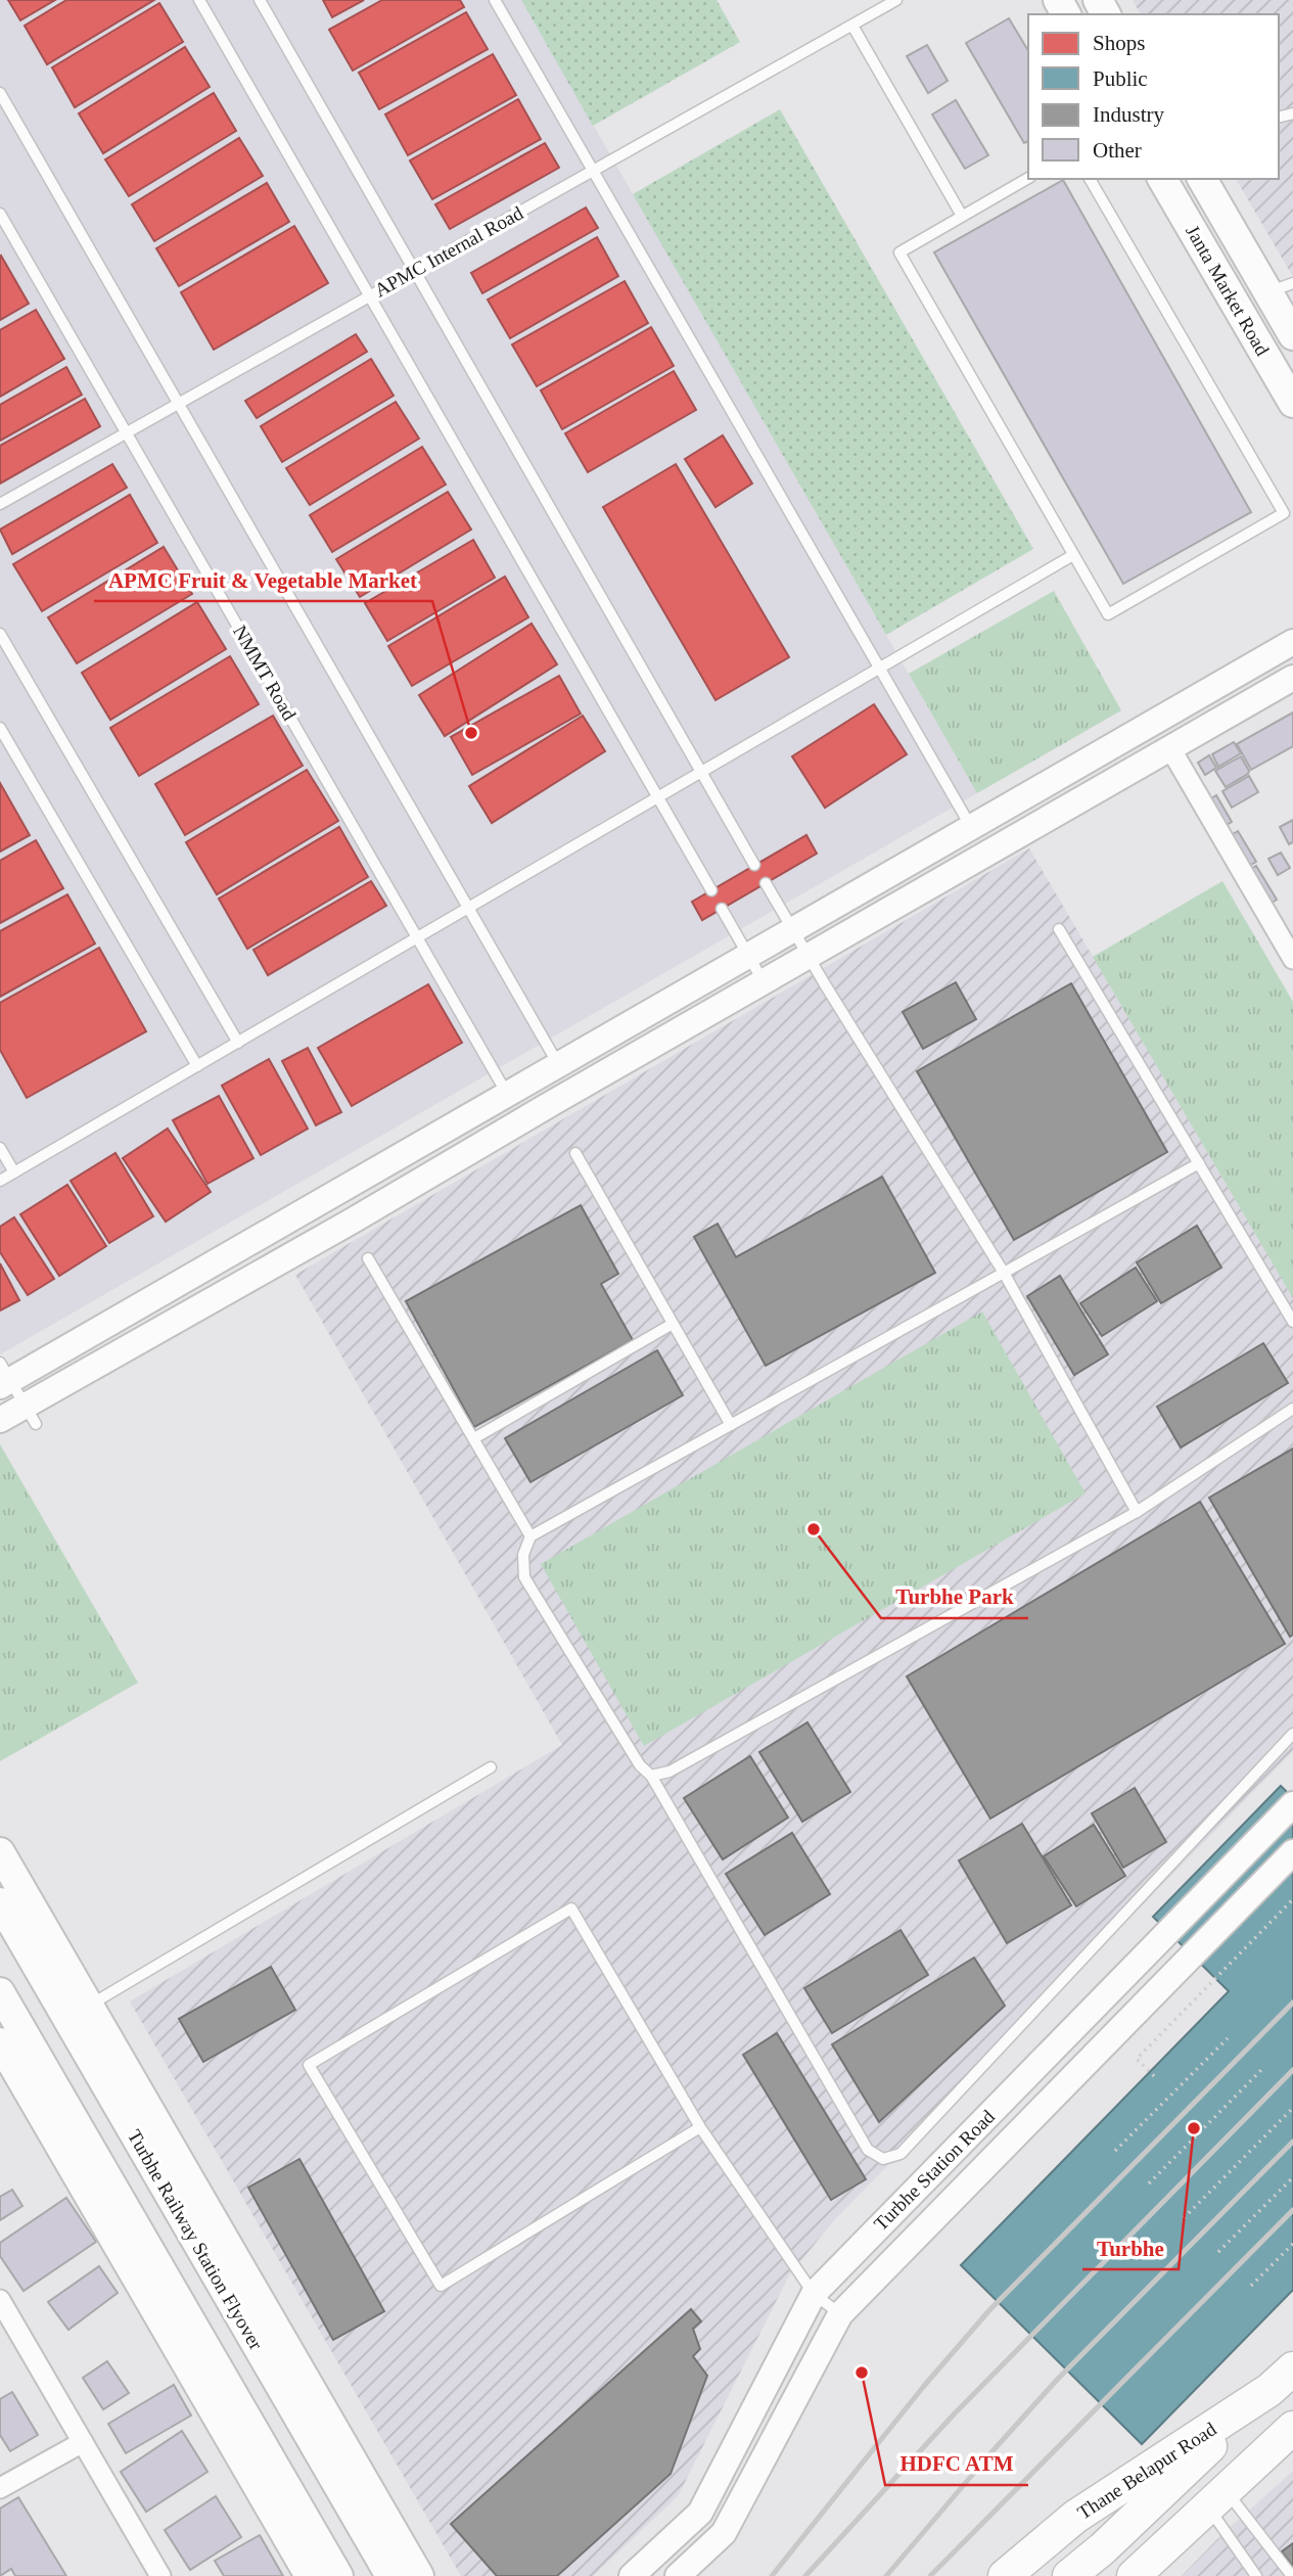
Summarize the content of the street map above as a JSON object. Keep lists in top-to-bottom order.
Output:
{
  "streets": {
    "main road": ["Janta Market Road", "Turbhe Railway Station Flyover", "Thane Belapur Road"],
    "street": ["Turbhe Station Road"],
    "lane": ["APMC Internal Road", "NMMT Road"]
  },
  "crossings": [
    ["APMC Internal Road", "NMMT Road"]
  ],
  "places": [
    "APMC Fruit & Vegetable Market",
    "Turbhe Park",
    "Turbhe",
    "HDFC ATM"
  ],
  "legend": [
    "Shops",
    "Public",
    "Industry",
    "Other"
  ]
}
